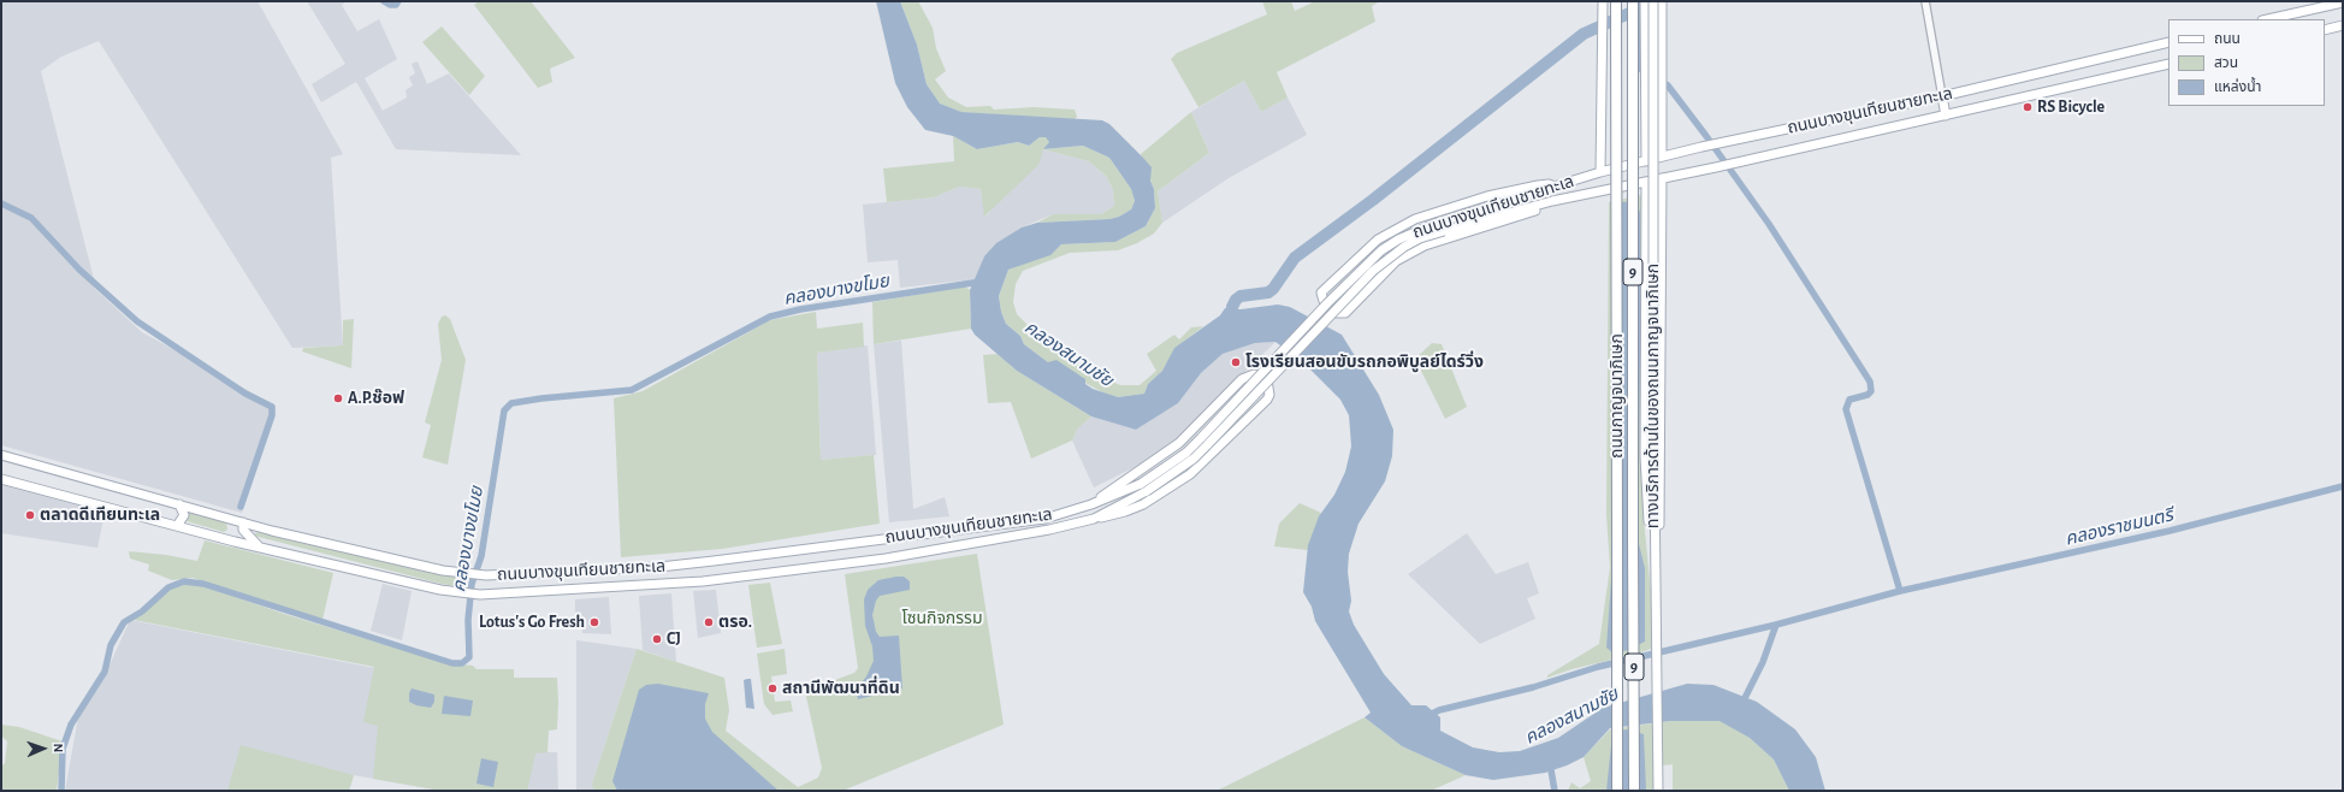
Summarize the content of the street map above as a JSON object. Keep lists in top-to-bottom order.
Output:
{
  "streets": {
    "highway": ["9", "ถนนกาญจนาภิเษก"],
    "main road": ["ถนนบางขุนเทียนชายทะเล", "ทางบริการด้านในของถนนกาญจนาภิเษก"]
  },
  "water": ["คลองบางขโมย", "คลองสนามชัย", "คลองราชมนตรี"],
  "parks": ["โซนกิจกรรม"],
  "places": [
    "RS Bicycle",
    "โรงเรียนสอนขับรถกอพิบูลย์ไดร์วิ่ง",
    "A.P.ช๊อฟ",
    "ตลาดดีเทียนทะเล",
    "Lotus's Go Fresh",
    "ตรอ.",
    "CJ",
    "สถานีพัฒนาที่ดิน"
  ],
  "legend": ["ถนน", "สวน", "แหล่งน้ำ"],
  "north": "right"
}
